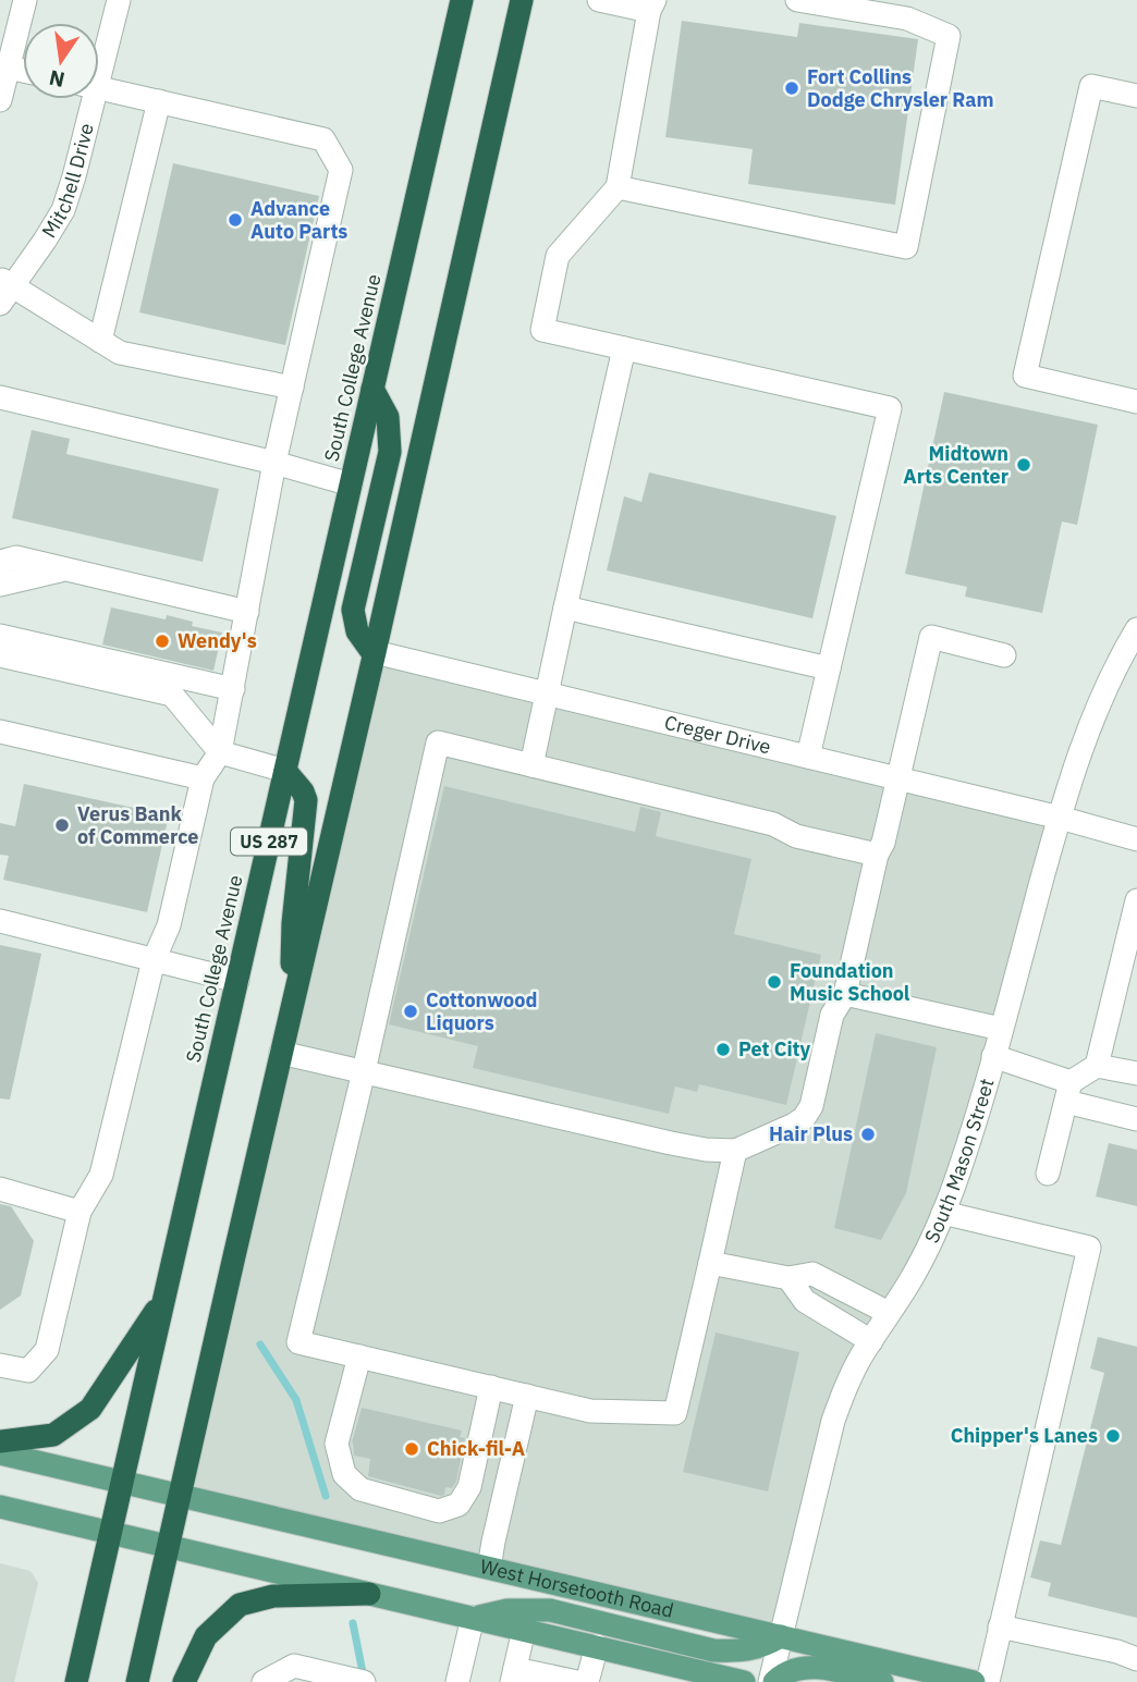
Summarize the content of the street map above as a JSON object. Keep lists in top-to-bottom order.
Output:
{
  "streets": {
    "highway": ["South College Avenue", "US 287"],
    "main road": ["West Horsetooth Road"],
    "street": ["Mitchell Drive", "Creger Drive", "South Mason Street"]
  },
  "crossings": [
    ["South College Avenue", "West Horsetooth Road"],
    ["Creger Drive", "US 287"],
    ["Creger Drive", "South Mason Street"],
    ["US 287", "West Horsetooth Road"],
    ["South Mason Street", "West Horsetooth Road"]
  ],
  "places": [
    "Fort Collins Dodge Chrysler Ram",
    "Advance Auto Parts",
    "Midtown Arts Center",
    "Wendy's",
    "Verus Bank of Commerce",
    "Foundation Music School",
    "Cottonwood Liquors",
    "Pet City",
    "Hair Plus",
    "Chipper's Lanes",
    "Chick-fil-A"
  ],
  "north": "bottom"
}
